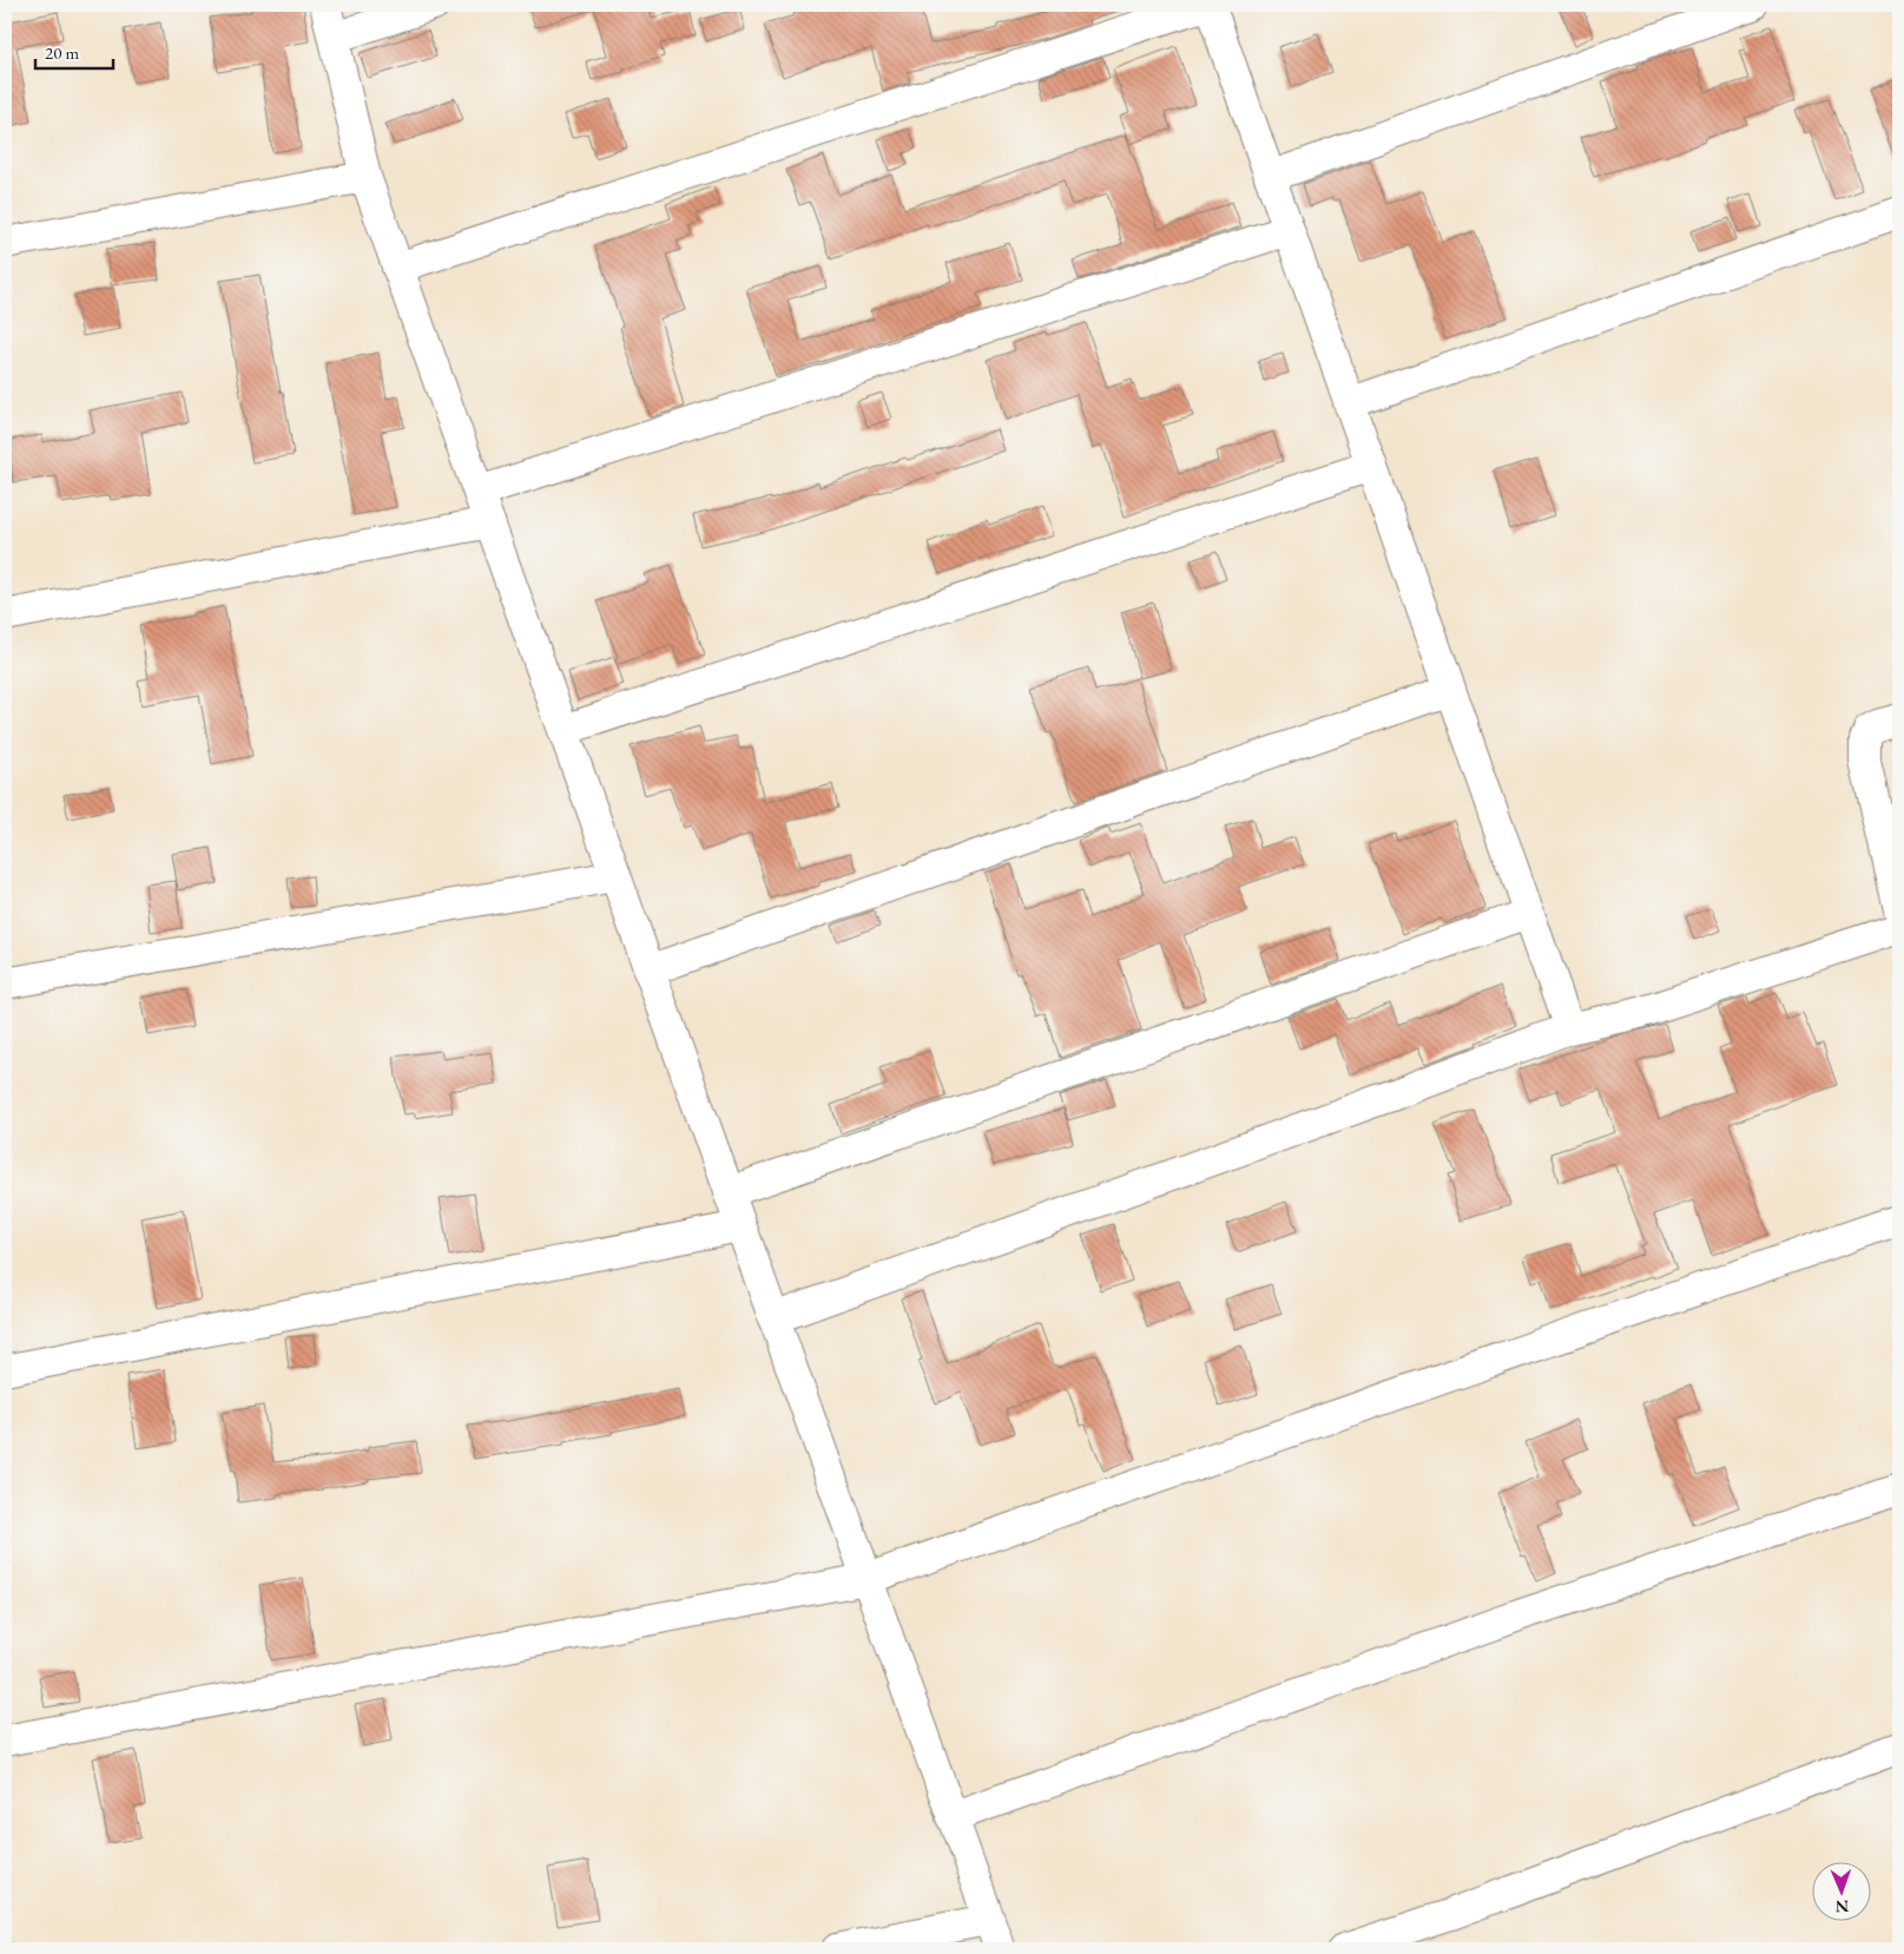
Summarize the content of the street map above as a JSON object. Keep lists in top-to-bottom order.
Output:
{
  "scale_bar": "20 m",
  "north": "bottom"
}
